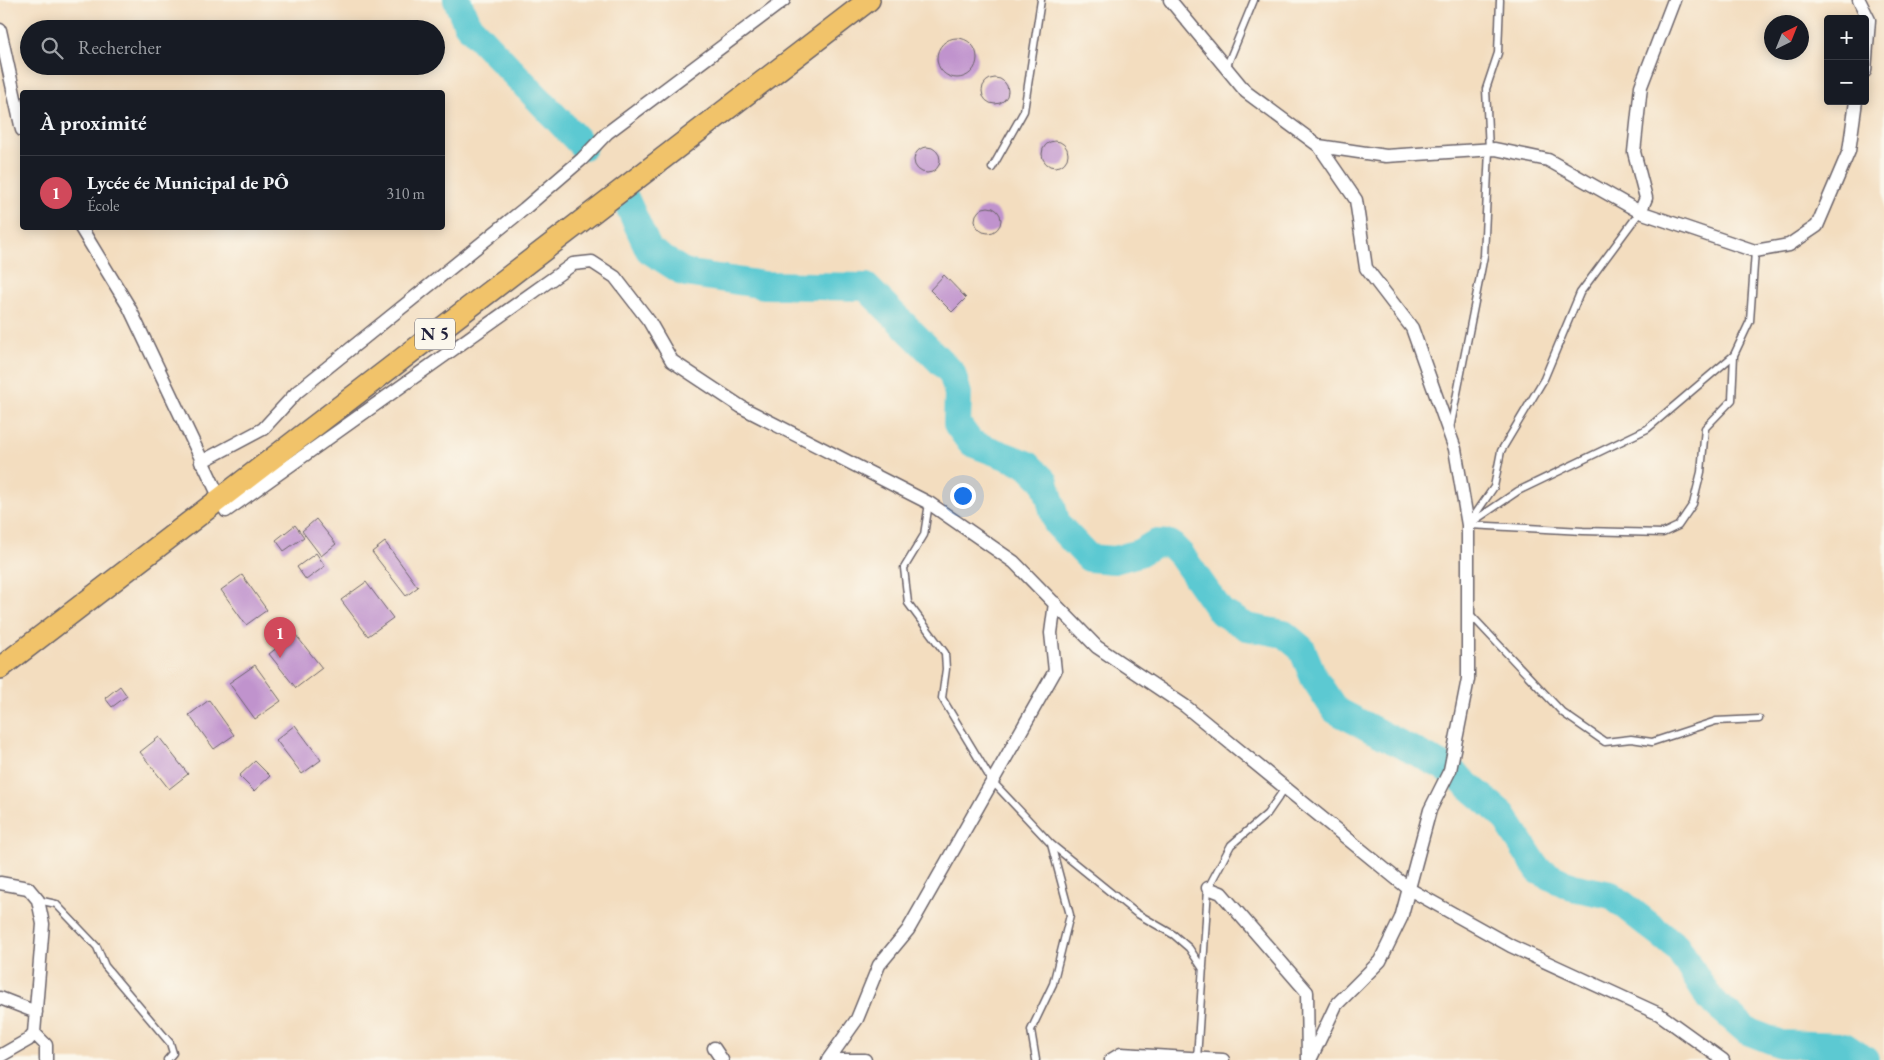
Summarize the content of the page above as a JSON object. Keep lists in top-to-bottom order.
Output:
{
  "streets": {
    "highway": ["N 5"]
  },
  "north": "top right",
  "page": {
    "map_buttons": ["+", "−"],
    "search": "Rechercher",
    "heading": "À proximité",
    "list": [
      {
        "mark": "1",
        "name": "Lycée ée Municipal de PÔ",
        "note": "École",
        "value": "310 m"
      }
    ],
    "pins": "1"
  }
}
